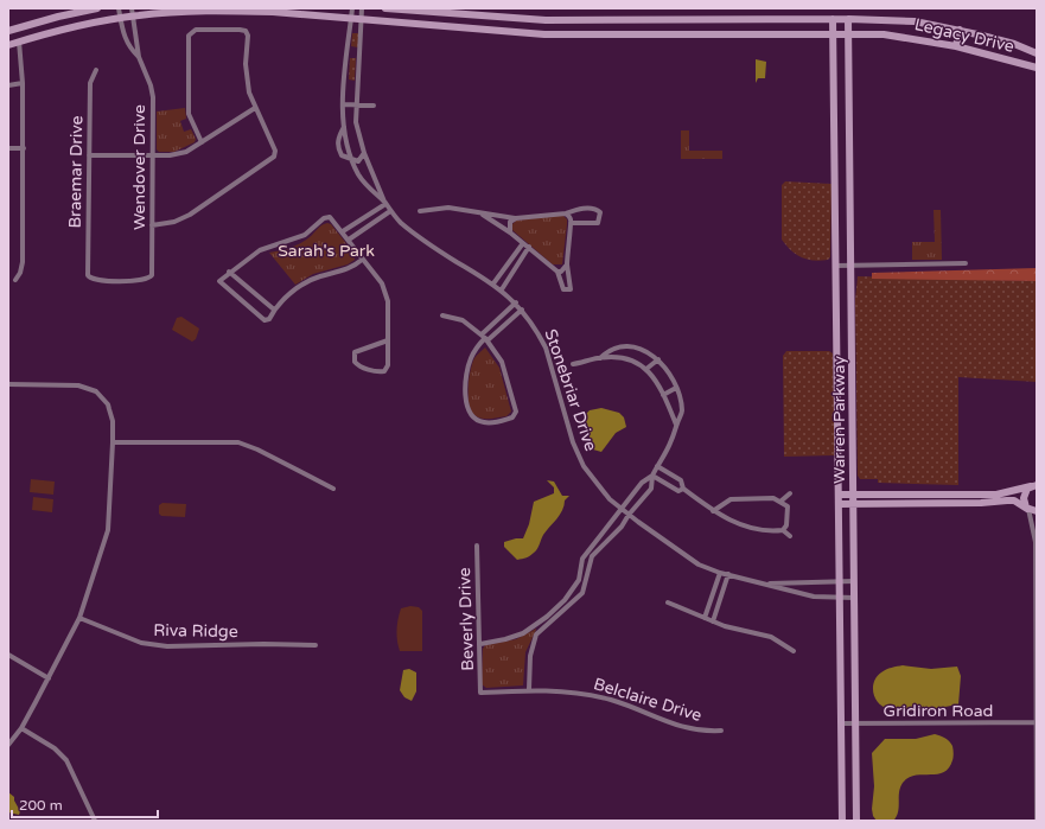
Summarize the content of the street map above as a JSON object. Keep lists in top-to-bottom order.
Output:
{
  "streets": {
    "main road": ["Legacy Drive", "Warren Parkway"],
    "street": [
      "Wendover Drive",
      "Braemar Drive",
      "Stonebriar Drive",
      "Beverly Drive",
      "Riva Ridge",
      "Belclaire Drive",
      "Gridiron Road"
    ]
  },
  "crossings": [
    ["Legacy Drive", "Wendover Drive"],
    ["Legacy Drive", "Stonebriar Drive"],
    ["Legacy Drive", "Warren Parkway"],
    ["Wendover Drive", "Braemar Drive"],
    ["Stonebriar Drive", "Warren Parkway"],
    ["Warren Parkway", "Gridiron Road"],
    ["Beverly Drive", "Belclaire Drive"]
  ],
  "parks": ["Sarah's Park"],
  "scale_bar": "200 m"
}
